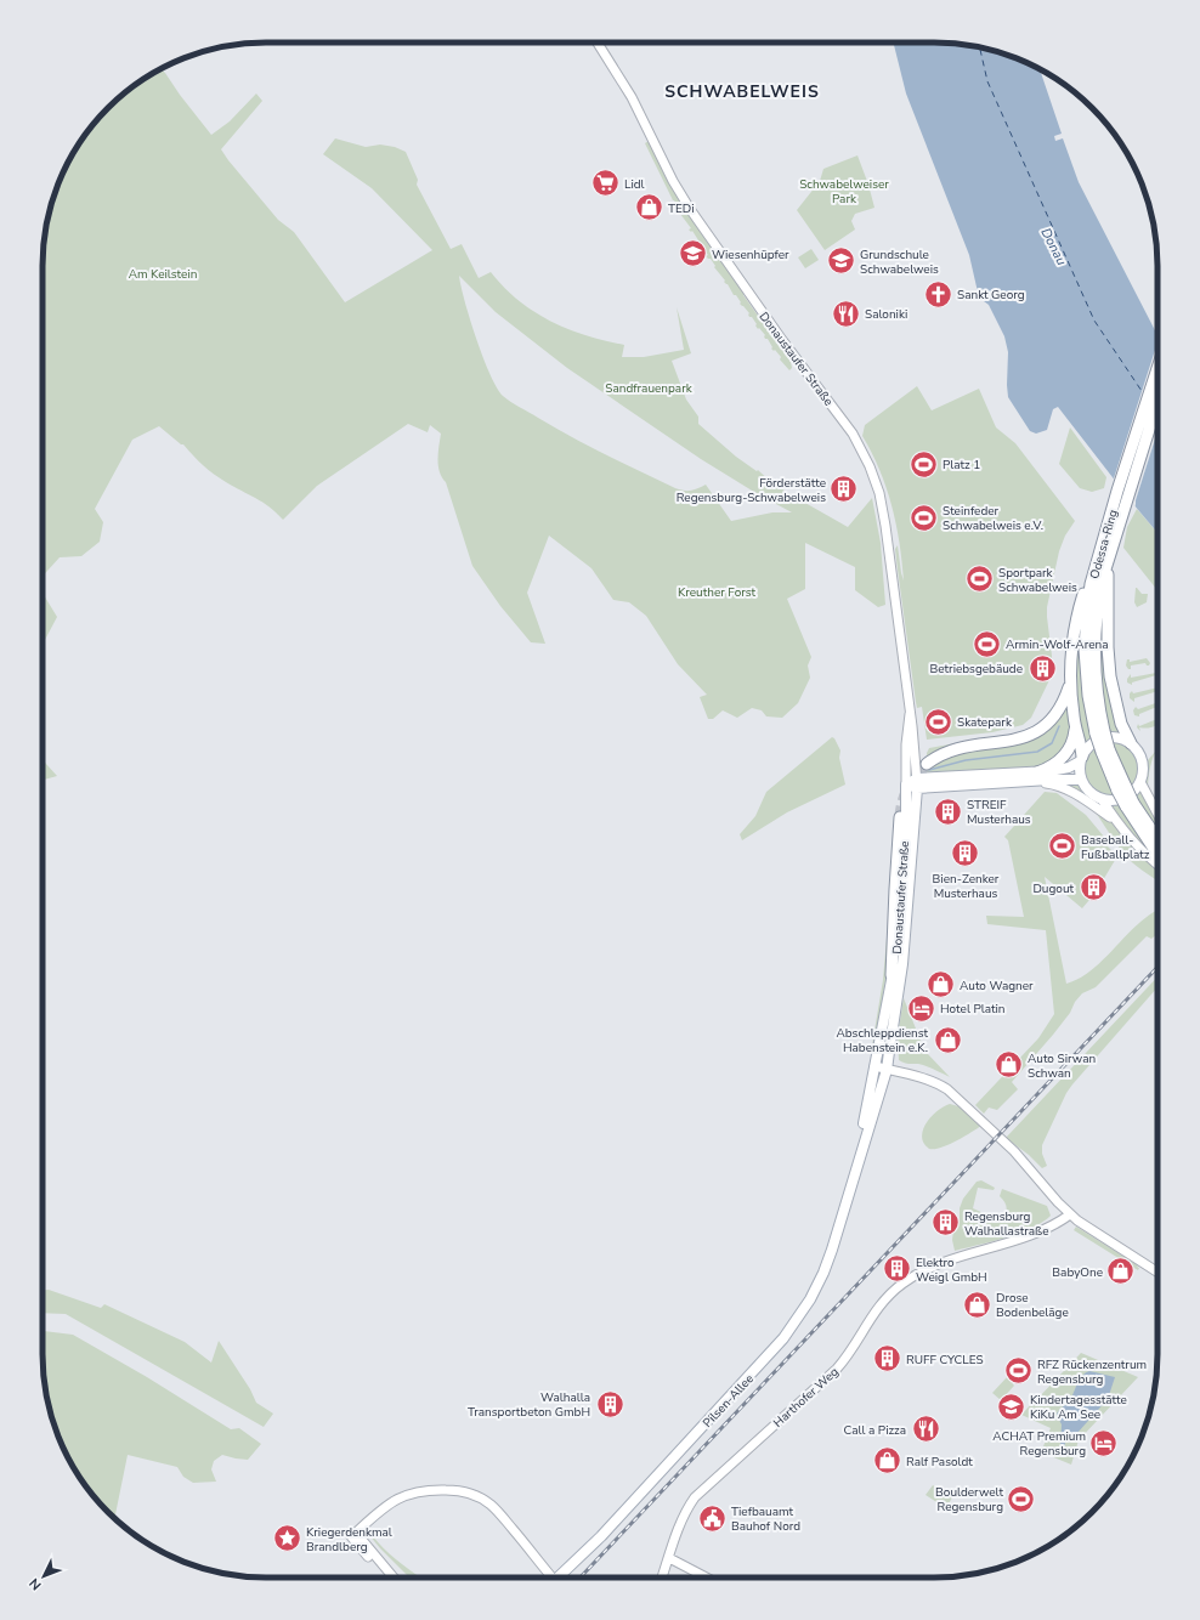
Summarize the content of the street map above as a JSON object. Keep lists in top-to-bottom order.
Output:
{
  "streets": {
    "highway": ["Odessa-Ring"],
    "main road": ["Donaustaufer Straße", "Pilsen-Allee"],
    "street": ["Harthofer Weg"]
  },
  "crossings": [
    ["Donaustaufer Straße", "Pilsen-Allee"]
  ],
  "districts": ["SCHWABELWEIS"],
  "water": ["Donau"],
  "parks": [
    "Schwabelweiser Park",
    "Am Keilstein",
    "Sandfrauenpark",
    "Kreuther Forst"
  ],
  "places": {
    "supermarket": ["Lidl"],
    "shop": [
      "TEDi",
      "Auto Wagner",
      "Abschleppdienst Habenstein e.K.",
      "Auto Sirwan Schwan",
      "BabyOne",
      "Drose Bodenbeläge",
      "Ralf Pasoldt"
    ],
    "school or university": ["Wiesenhüpfer", "Grundschule Schwabelweis", "Kindertagesstätte KiKu Am See"],
    "church": ["Sankt Georg"],
    "restaurant": ["Saloniki", "Call a Pizza"],
    "sports": [
      "Platz 1",
      "Steinfeder Schwabelweis e.V.",
      "Sportpark Schwabelweis",
      "Armin-Wolf-Arena",
      "Skatepark",
      "Baseball- Fußballplatz",
      "RFZ Rückenzentrum Regensburg",
      "Boulderwelt Regensburg"
    ],
    "building": [
      "Förderstätte Regensburg-Schwabelweis",
      "Betriebsgebäude",
      "STREIF Musterhaus",
      "Bien-Zenker Musterhaus",
      "Dugout",
      "Regensburg Walhallastraße",
      "Elektro Weigl GmbH",
      "RUFF CYCLES",
      "Walhalla Transportbeton GmbH"
    ],
    "hotel": ["Hotel Platin", "ACHAT Premium Regensburg"],
    "public building": ["Tiefbauamt Bauhof Nord"],
    "place": ["Kriegerdenkmal Brandlberg"]
  },
  "north": "bottom left"
}
